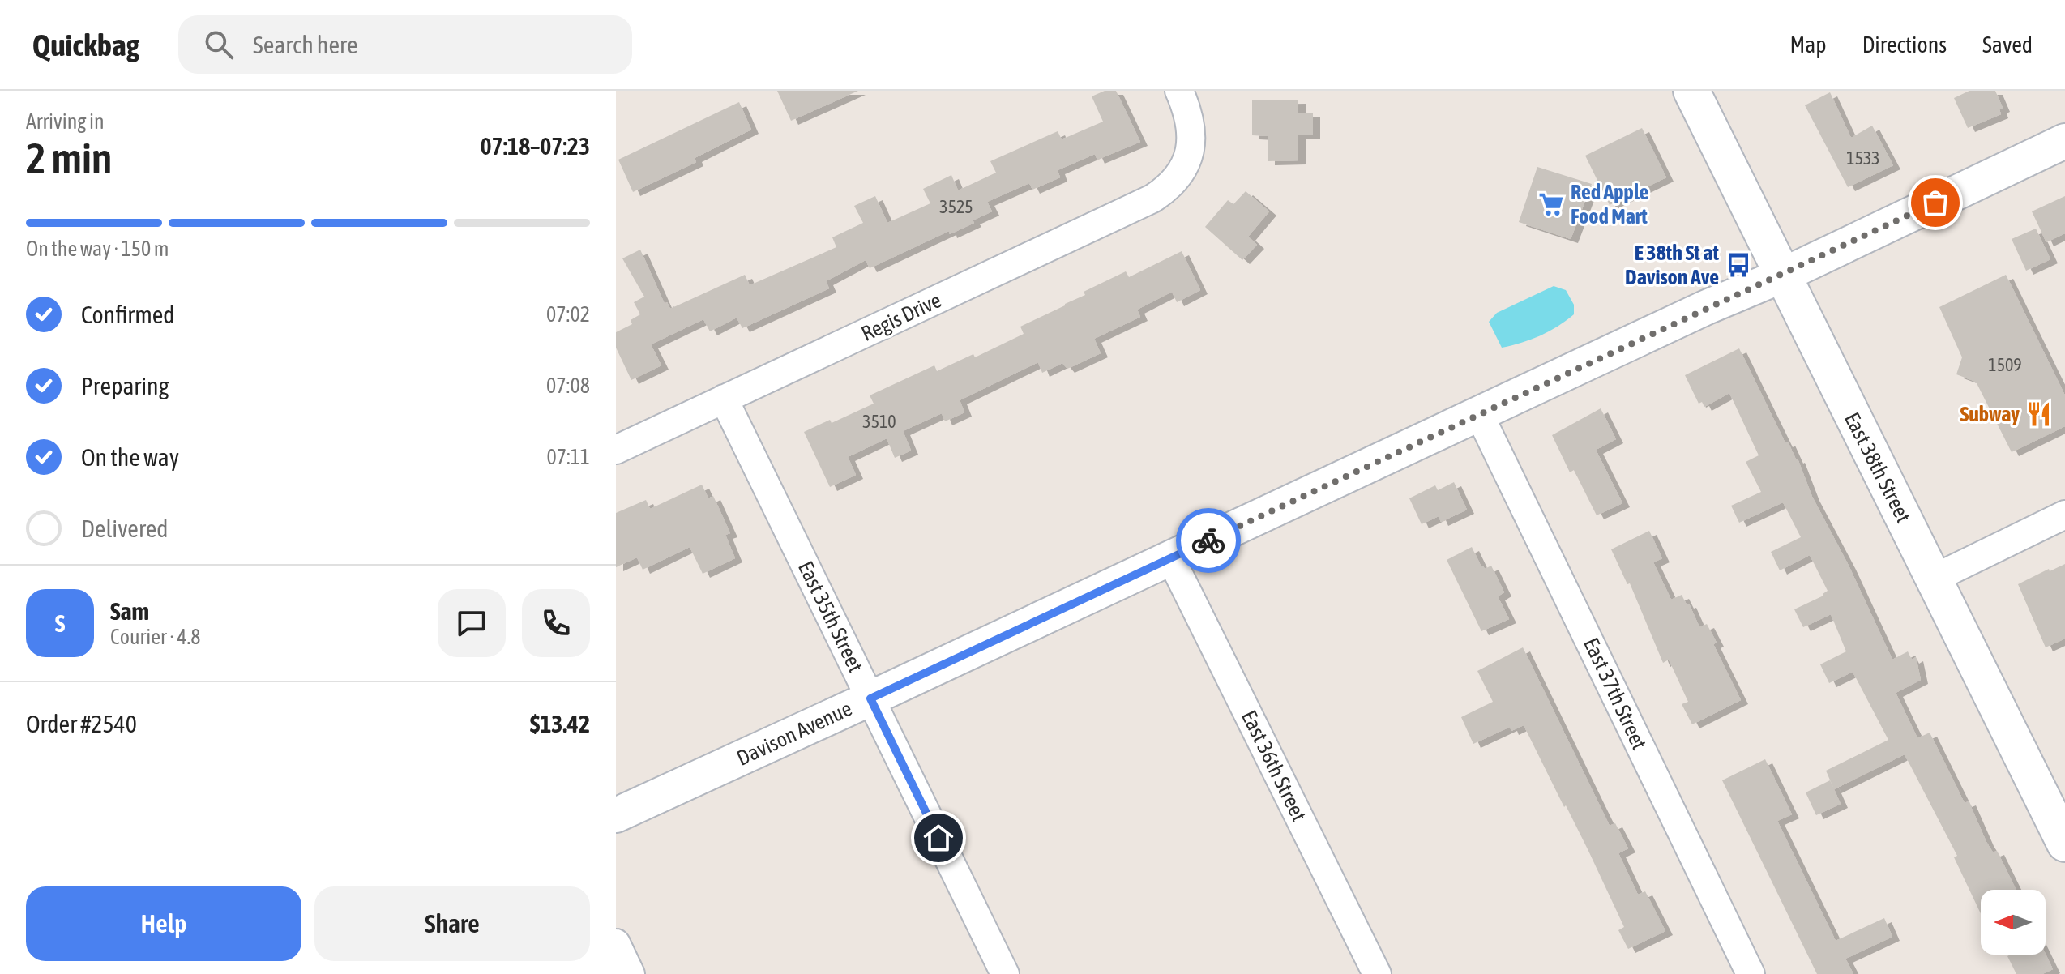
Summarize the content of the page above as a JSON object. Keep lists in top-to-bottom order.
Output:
{
  "streets": {
    "main road": ["East 38th Street"],
    "street": [
      "Regis Drive",
      "East 35th Street",
      "East 37th Street",
      "Davison Avenue",
      "East 36th Street"
    ]
  },
  "crossings": [
    ["Regis Drive", "East 35th Street"],
    ["East 38th Street", "Davison Avenue"],
    ["East 35th Street", "Davison Avenue"],
    ["East 37th Street", "Davison Avenue"],
    ["Davison Avenue", "East 36th Street"]
  ],
  "places": {
    "supermarket": ["Red Apple Food Mart"],
    "bus stop": ["E 38th St at Davison Ave"],
    "restaurant": ["Subway"]
  },
  "house_numbers": [
    "1533",
    "3525",
    "1509",
    "3510"
  ],
  "north": "left",
  "page": {
    "header": "Quickbag",
    "search": "Search here",
    "nav": ["Map", "Directions", "Saved"],
    "heading": ["2 min", "Arriving in", "07:18–07:23"],
    "panel": [
      "Sam",
      "Courier · 4.8",
      "Order #2540",
      "$13.42"
    ],
    "bar": "On the way · 150 m",
    "list": [
      ["Confirmed", "07:02"],
      ["Preparing", "07:08"],
      ["On the way", "07:11"],
      "Delivered"
    ],
    "round": "S",
    "buttons": ["Help", "Share"]
  }
}
